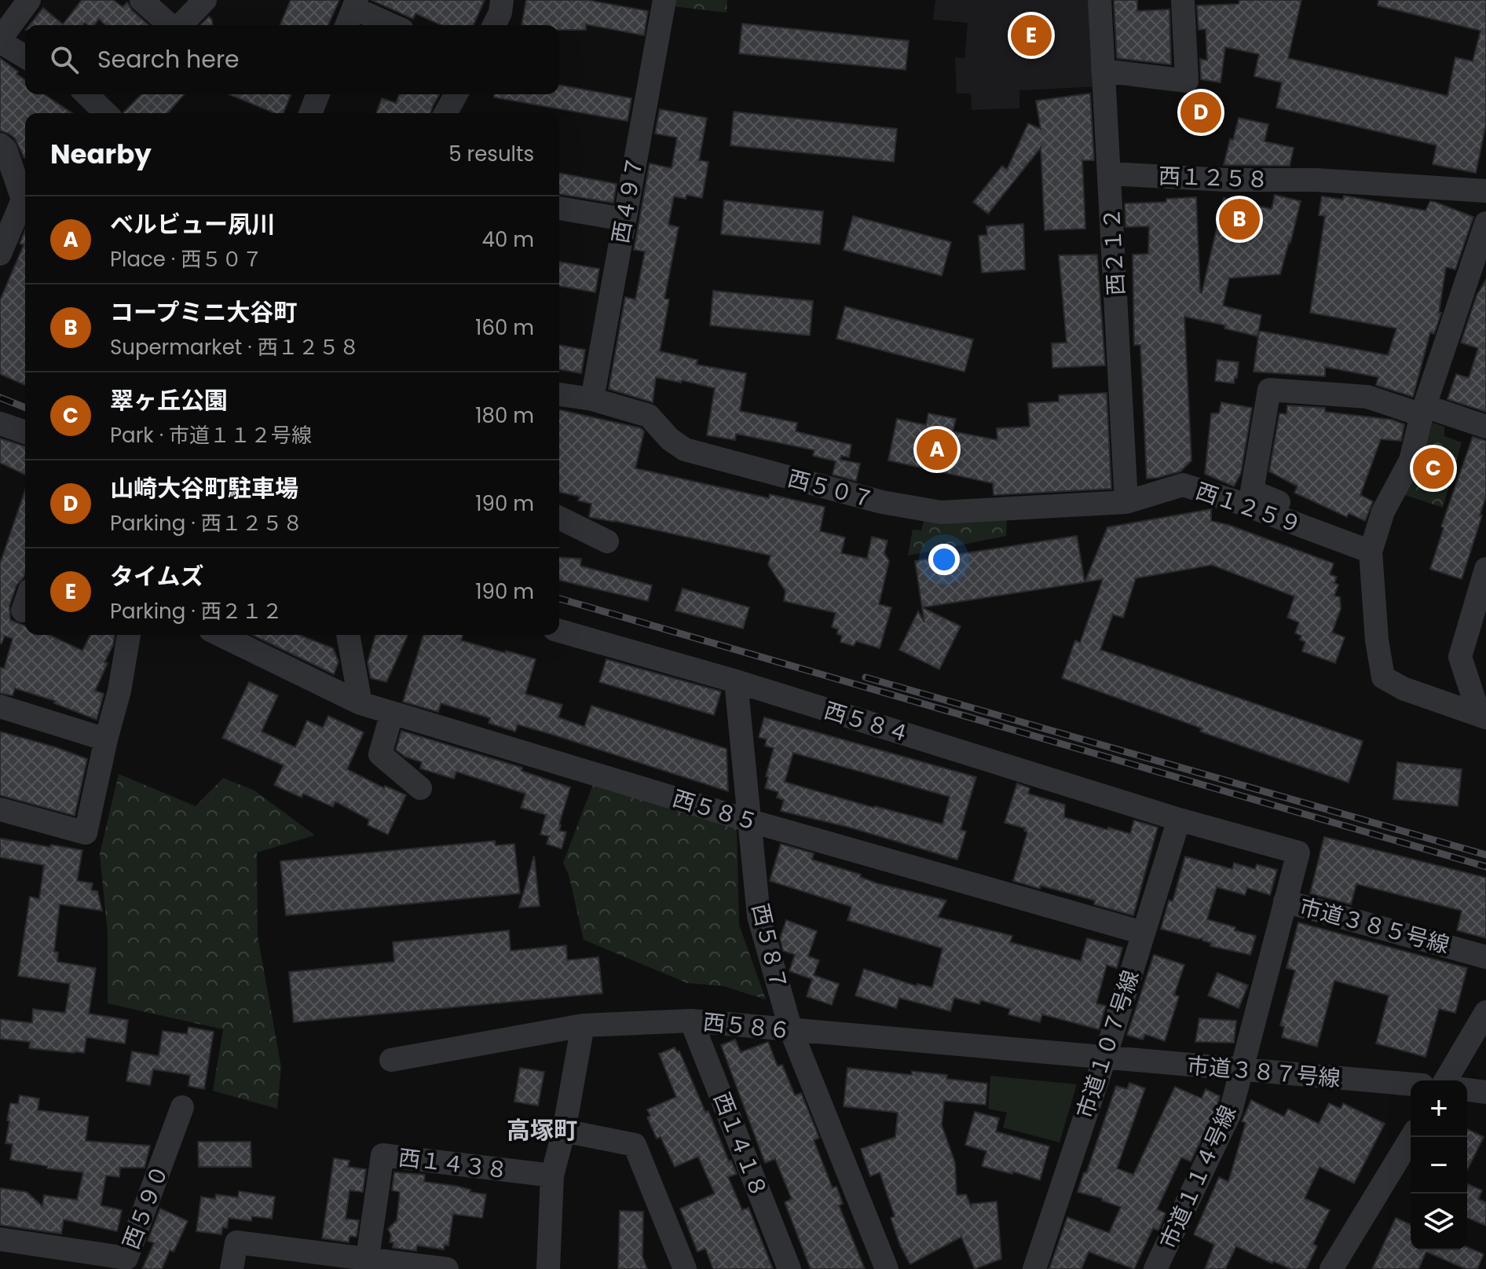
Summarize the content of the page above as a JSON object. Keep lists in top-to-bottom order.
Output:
{
  "streets": {
    "street": [
      "西１２５８",
      "西４９７",
      "西２１２",
      "西５０７",
      "西１２５９",
      "西５８４",
      "西５８５",
      "市道３８５号線",
      "西５８７",
      "西５８６",
      "市道１０７号線",
      "市道３８７号線",
      "西１４１８",
      "西１４３８",
      "市道１１４号線",
      "西５９０"
    ]
  },
  "crossings": [
    ["西１２５８", "西２１２"],
    ["西４９７", "西５０７"],
    ["西２１２", "西５０７"],
    ["西２１２", "西１２５９"],
    ["西５０７", "西１２５９"],
    ["西５８４", "市道３８５号線"],
    ["西５８４", "西５８７"],
    ["西５８４", "市道１０７号線"],
    ["西５８５", "西５８７"],
    ["西５８５", "市道１０７号線"],
    ["市道３８５号線", "市道１０７号線"],
    ["市道３８５号線", "市道１１４号線"],
    ["西５８７", "西５８６"],
    ["西５８６", "市道１０７号線"],
    ["西５８６", "市道３８７号線"],
    ["西５８６", "西１４１８"],
    ["市道１０７号線", "市道３８７号線"],
    ["市道３８７号線", "市道１１４号線"]
  ],
  "districts": ["高塚町"],
  "page": {
    "pins": [
      "E",
      "D",
      "B",
      "A",
      "C"
    ],
    "search": "Search here",
    "heading": ["Nearby", "5 results"],
    "list": [
      {
        "mark": "A",
        "name": "ベルビュー夙川",
        "note": "Place · 西５０７",
        "value": "40 m"
      },
      {
        "mark": "B",
        "name": "コープミニ大谷町",
        "note": "Supermarket · 西１２５８",
        "value": "160 m"
      },
      {
        "mark": "C",
        "name": "翠ヶ丘公園",
        "note": "Park · 市道１１２号線",
        "value": "180 m"
      },
      {
        "mark": "D",
        "name": "山崎大谷町駐車場",
        "note": "Parking · 西１２５８",
        "value": "190 m"
      },
      {
        "mark": "E",
        "name": "タイムズ",
        "note": "Parking · 西２１２",
        "value": "190 m"
      }
    ],
    "map_buttons": ["+", "−"]
  }
}
